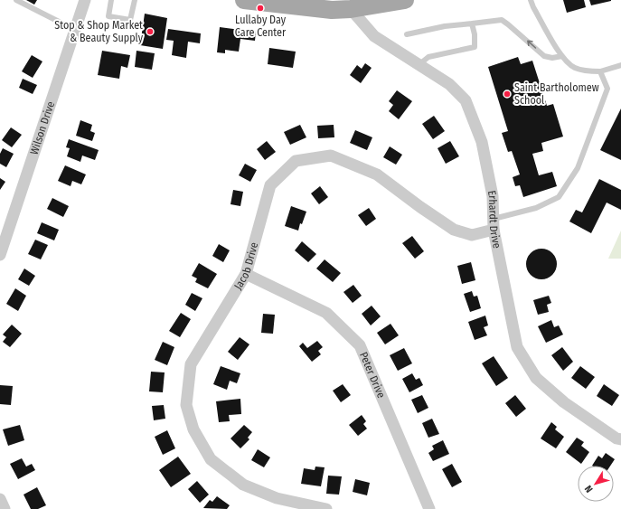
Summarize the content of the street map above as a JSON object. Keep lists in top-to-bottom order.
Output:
{
  "streets": {
    "street": [
      "Wilson Drive",
      "Erhardt Drive",
      "Jacob Drive",
      "Peter Drive"
    ]
  },
  "crossings": [
    ["Erhardt Drive", "Jacob Drive"],
    ["Jacob Drive", "Peter Drive"]
  ],
  "places": ["Lullaby Day Care Center", "Stop & Shop Market & Beauty Supply", "Saint Bartholomew School"],
  "north": "bottom left"
}
